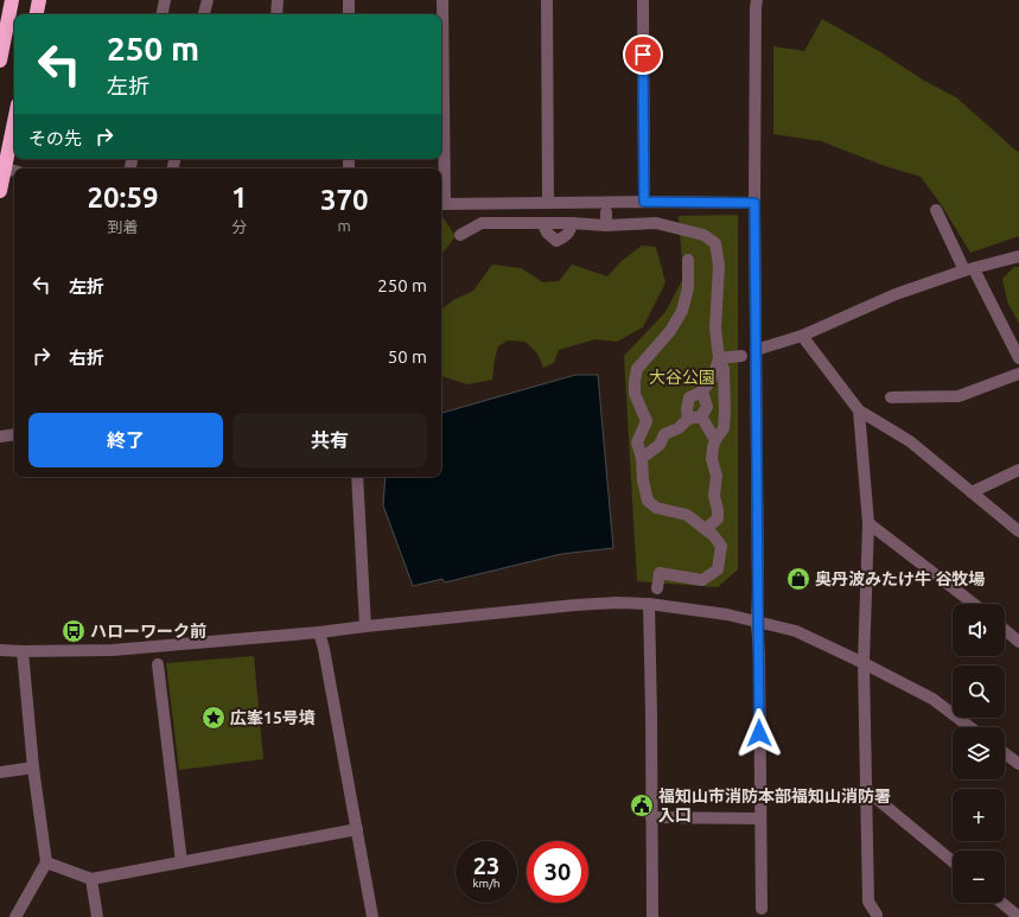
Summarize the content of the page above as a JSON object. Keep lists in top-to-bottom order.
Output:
{
  "parks": ["大谷公園"],
  "places": {
    "shop": ["奥丹波みたけ牛 谷牧場"],
    "bus stop": ["ハローワーク前"],
    "place": ["広峯15号墳"],
    "public building": ["福知山市消防本部福知山消防署 入口"]
  },
  "page": {
    "turn": ["250 m", "左折"],
    "then": "その先",
    "eta": [
      "20:59",
      "到着",
      "1",
      "分",
      "370",
      "m"
    ],
    "list": [
      {
        "name": "左折",
        "value": "250 m"
      },
      {
        "name": "右折",
        "value": "50 m"
      }
    ],
    "buttons": ["終了", "共有"],
    "map_buttons": ["+", "−"],
    "speed": "23 km/h",
    "limit": "30"
  }
}
